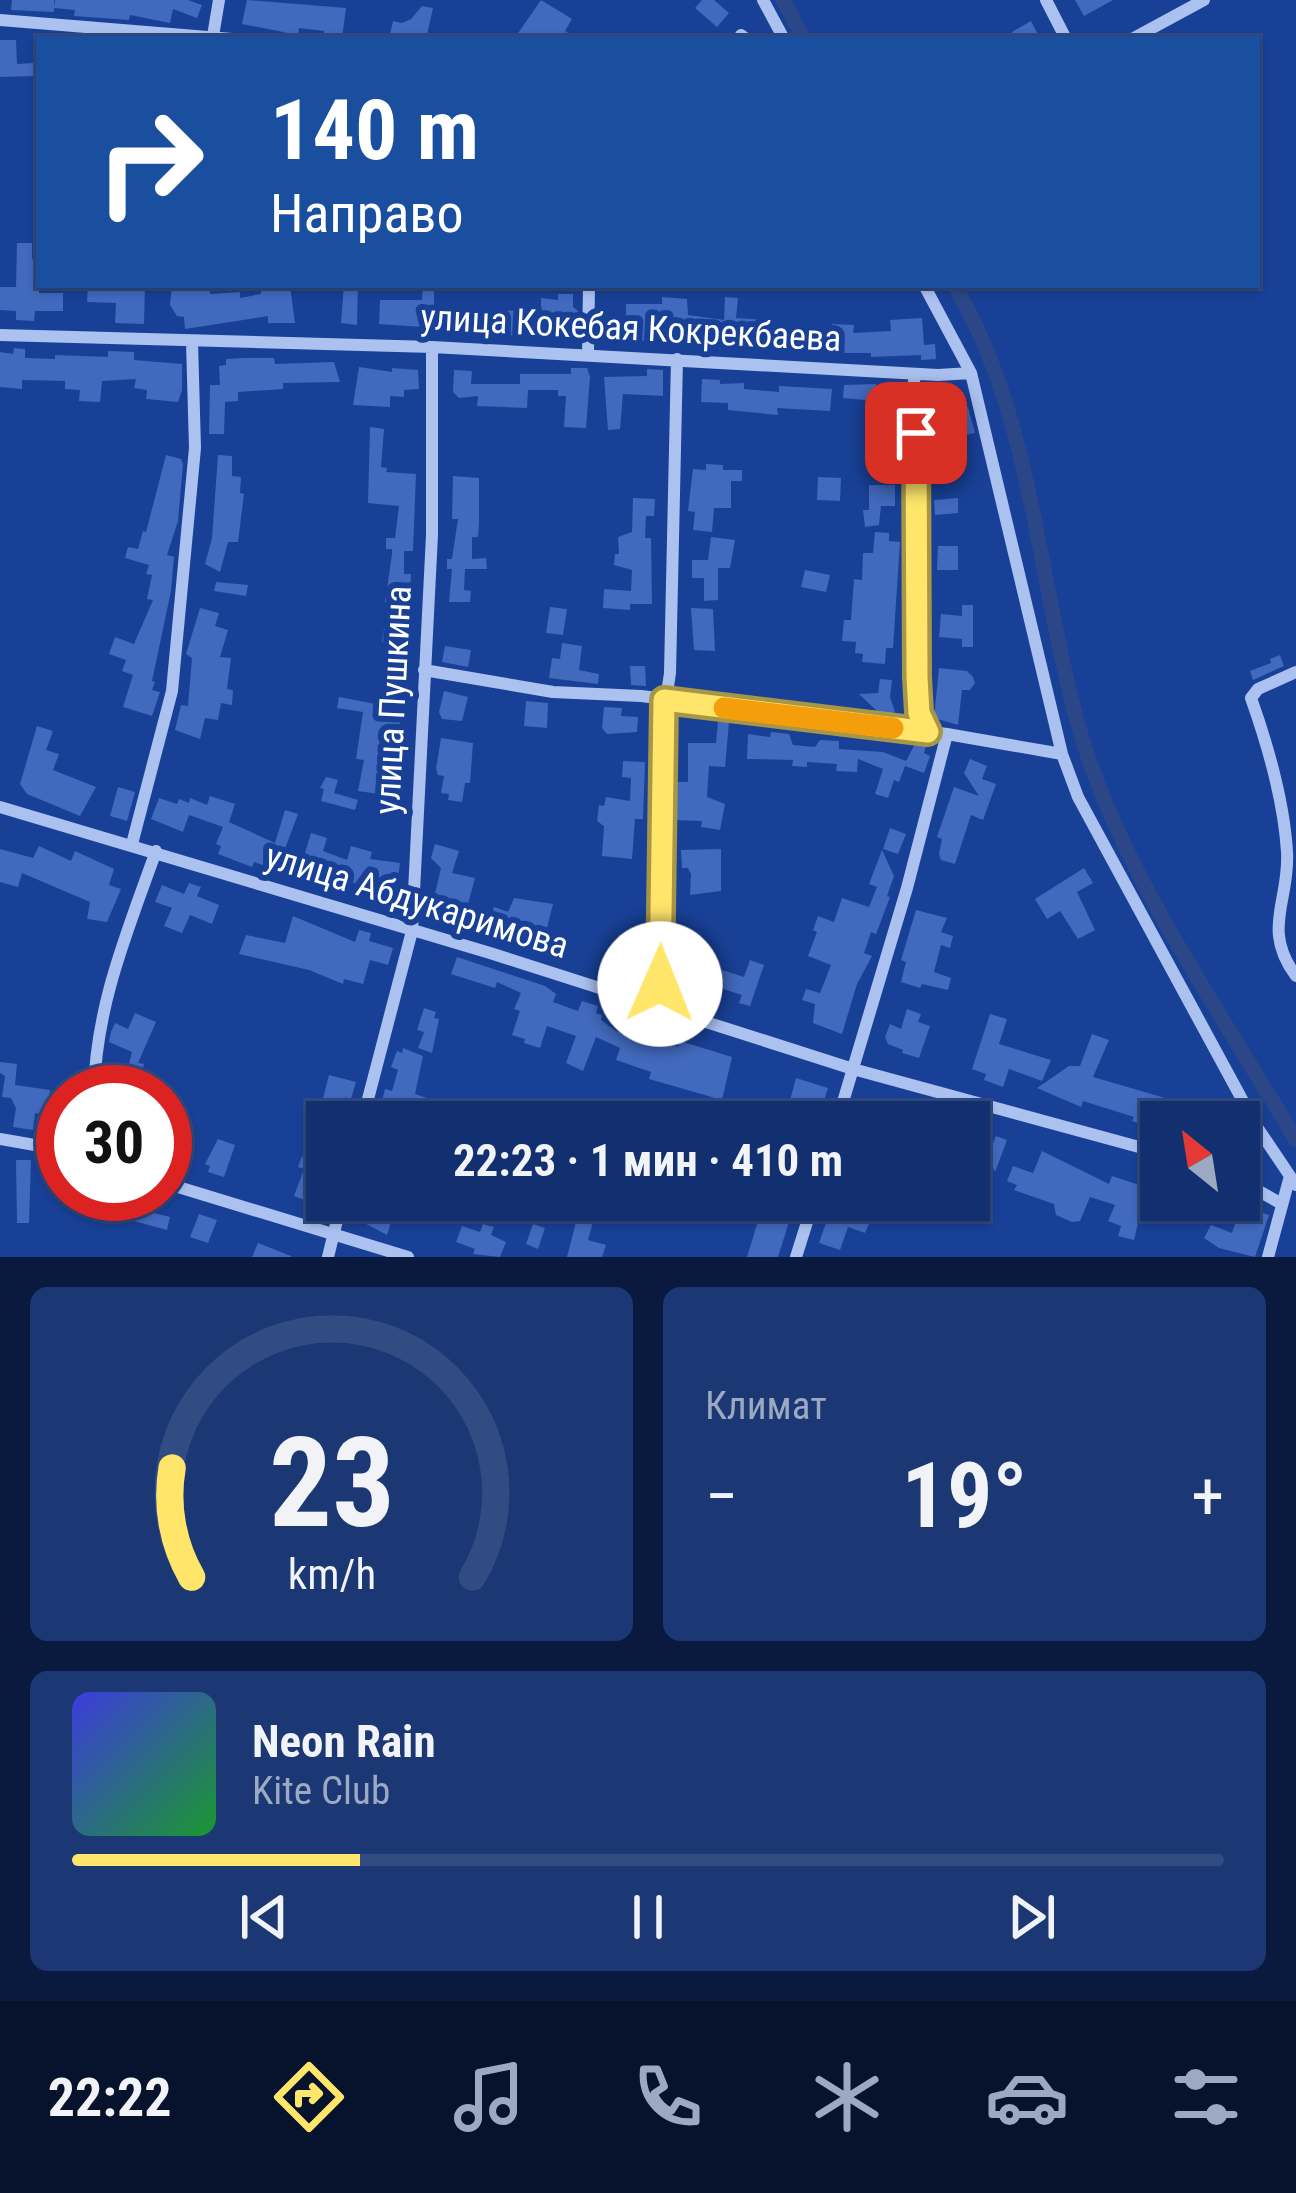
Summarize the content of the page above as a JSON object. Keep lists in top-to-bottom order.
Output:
{
  "streets": {
    "street": ["улица Кокебая Кокрекбаева", "улица Пушкина", "улица Абдукаримова"]
  },
  "crossings": [
    ["улица Кокебая Кокрекбаева", "улица Пушкина"],
    ["улица Пушкина", "улица Абдукаримова"]
  ],
  "north": "top left",
  "page": {
    "turn": ["140 m", "Направо"],
    "limit": "30",
    "trip": "22:23 · 1 мин · 410 m",
    "tile": "Климат",
    "heat": ["−", "19°", "+"],
    "song": ["Neon Rain", "Kite Club"],
    "tabs": "22:22",
    "gauge": ["23", "km/h"]
  }
}
